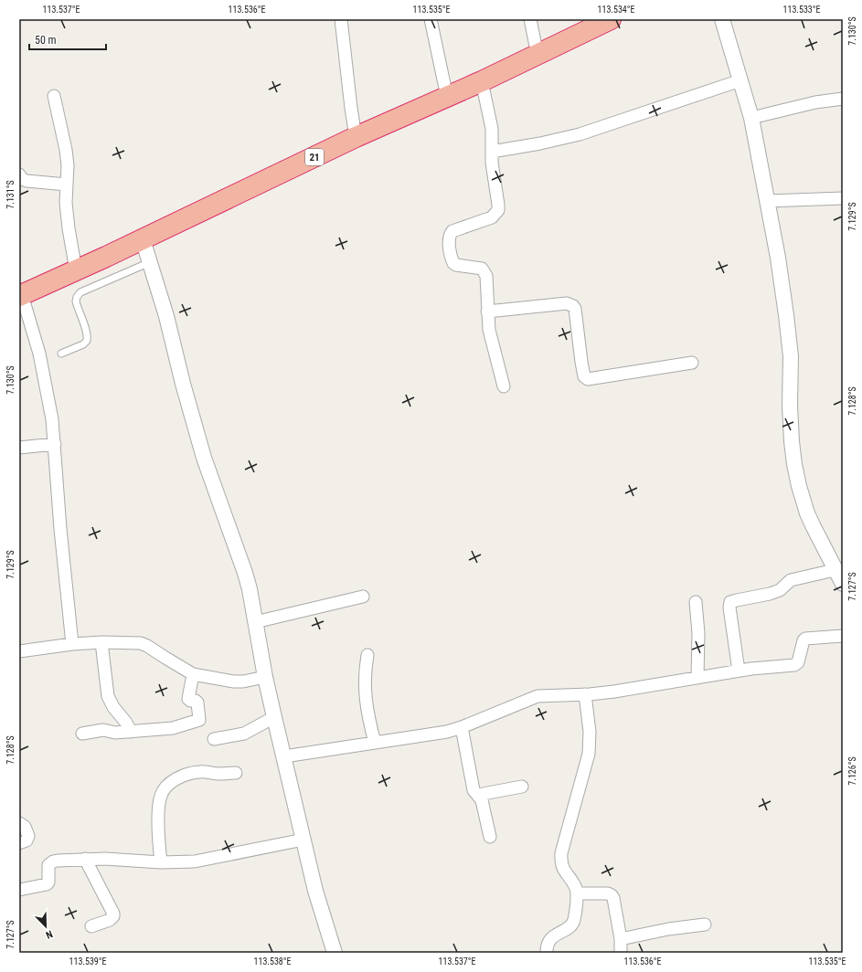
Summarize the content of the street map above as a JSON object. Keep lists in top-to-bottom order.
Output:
{
  "streets": {
    "highway": ["21"]
  },
  "scale_bar": "50 m",
  "north": "bottom right",
  "coordinates": [
    "113.537°E",
    "113.536°E",
    "113.535°E",
    "113.534°E",
    "113.533°E",
    "7.130°S",
    "7.131°S",
    "7.129°S",
    "7.128°S",
    "7.127°S",
    "7.126°S",
    "113.539°E",
    "113.538°E"
  ]
}
